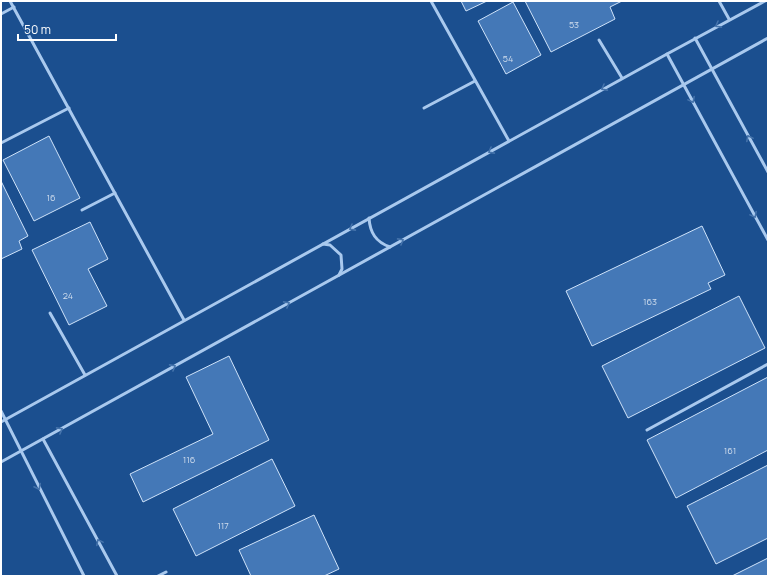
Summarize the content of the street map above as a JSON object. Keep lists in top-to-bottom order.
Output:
{
  "house_numbers": [
    "53",
    "54",
    "16",
    "24",
    "163",
    "161",
    "116",
    "117"
  ],
  "scale_bar": "50 m"
}
